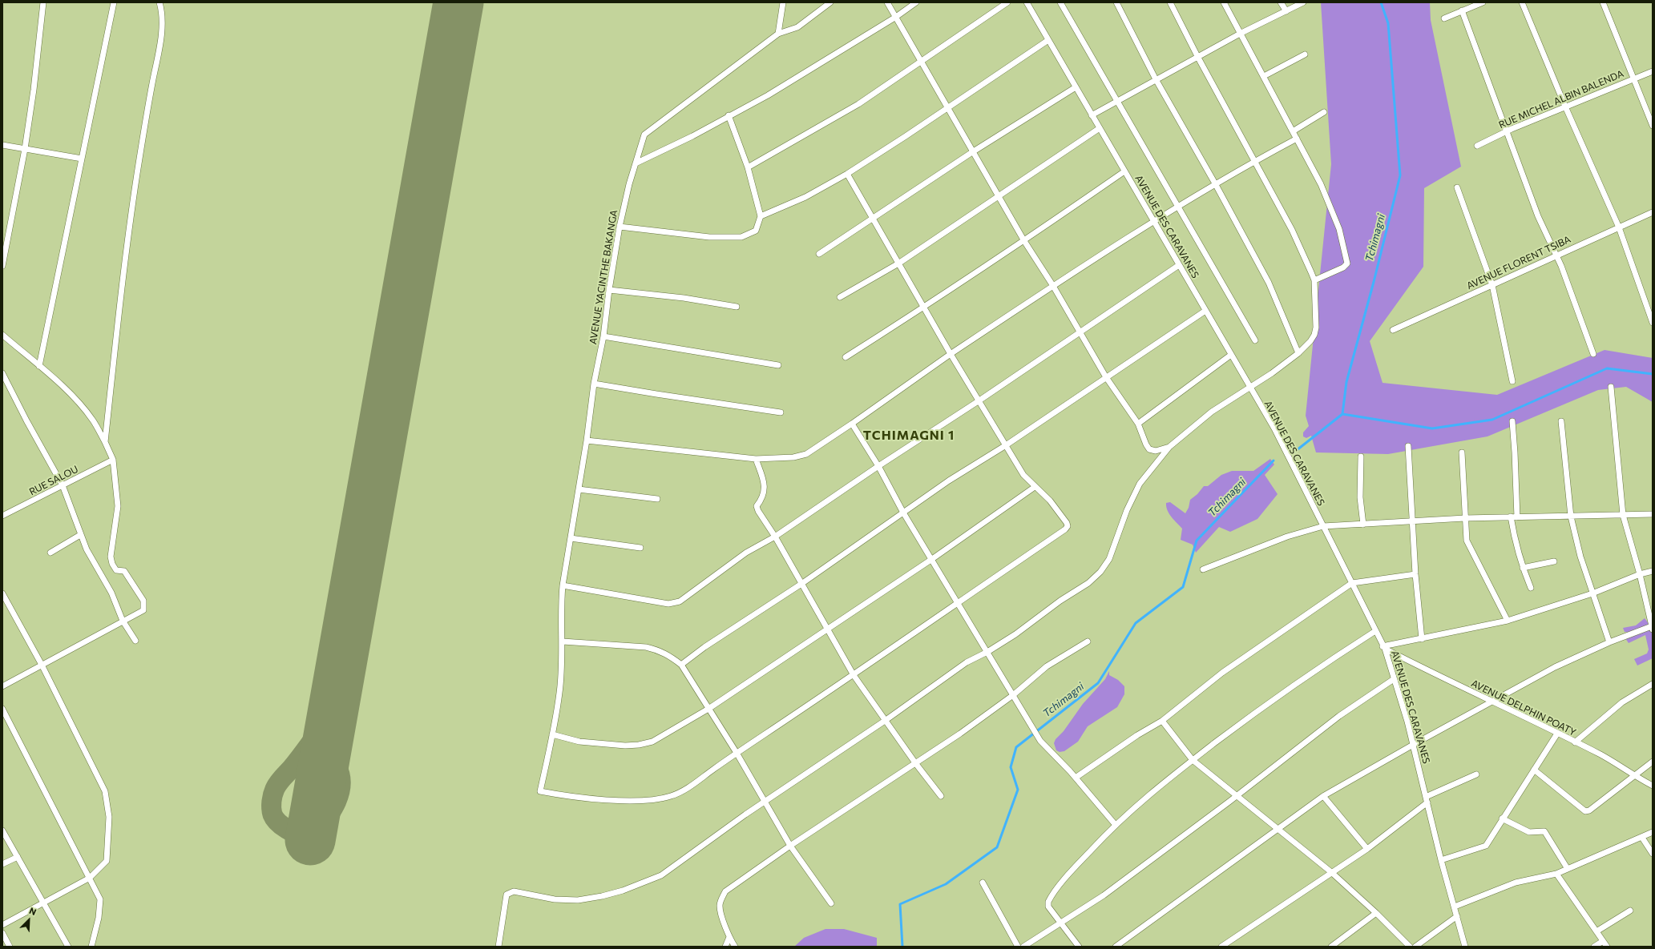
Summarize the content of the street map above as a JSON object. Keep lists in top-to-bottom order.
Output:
{
  "streets": {
    "street": [
      "RUE MICHEL ALBIN BALENDA",
      "AVENUE DES CARAVANES",
      "AVENUE FLORENT TSIBA",
      "AVENUE YACINTHE BAKANGA",
      "RUE SALOU",
      "AVENUE DELPHIN POATY"
    ]
  },
  "crossings": [
    ["AVENUE DES CARAVANES", "AVENUE DELPHIN POATY"]
  ],
  "districts": ["TCHIMAGNI 1"],
  "water": ["Tchimagni"],
  "north": "top right"
}
